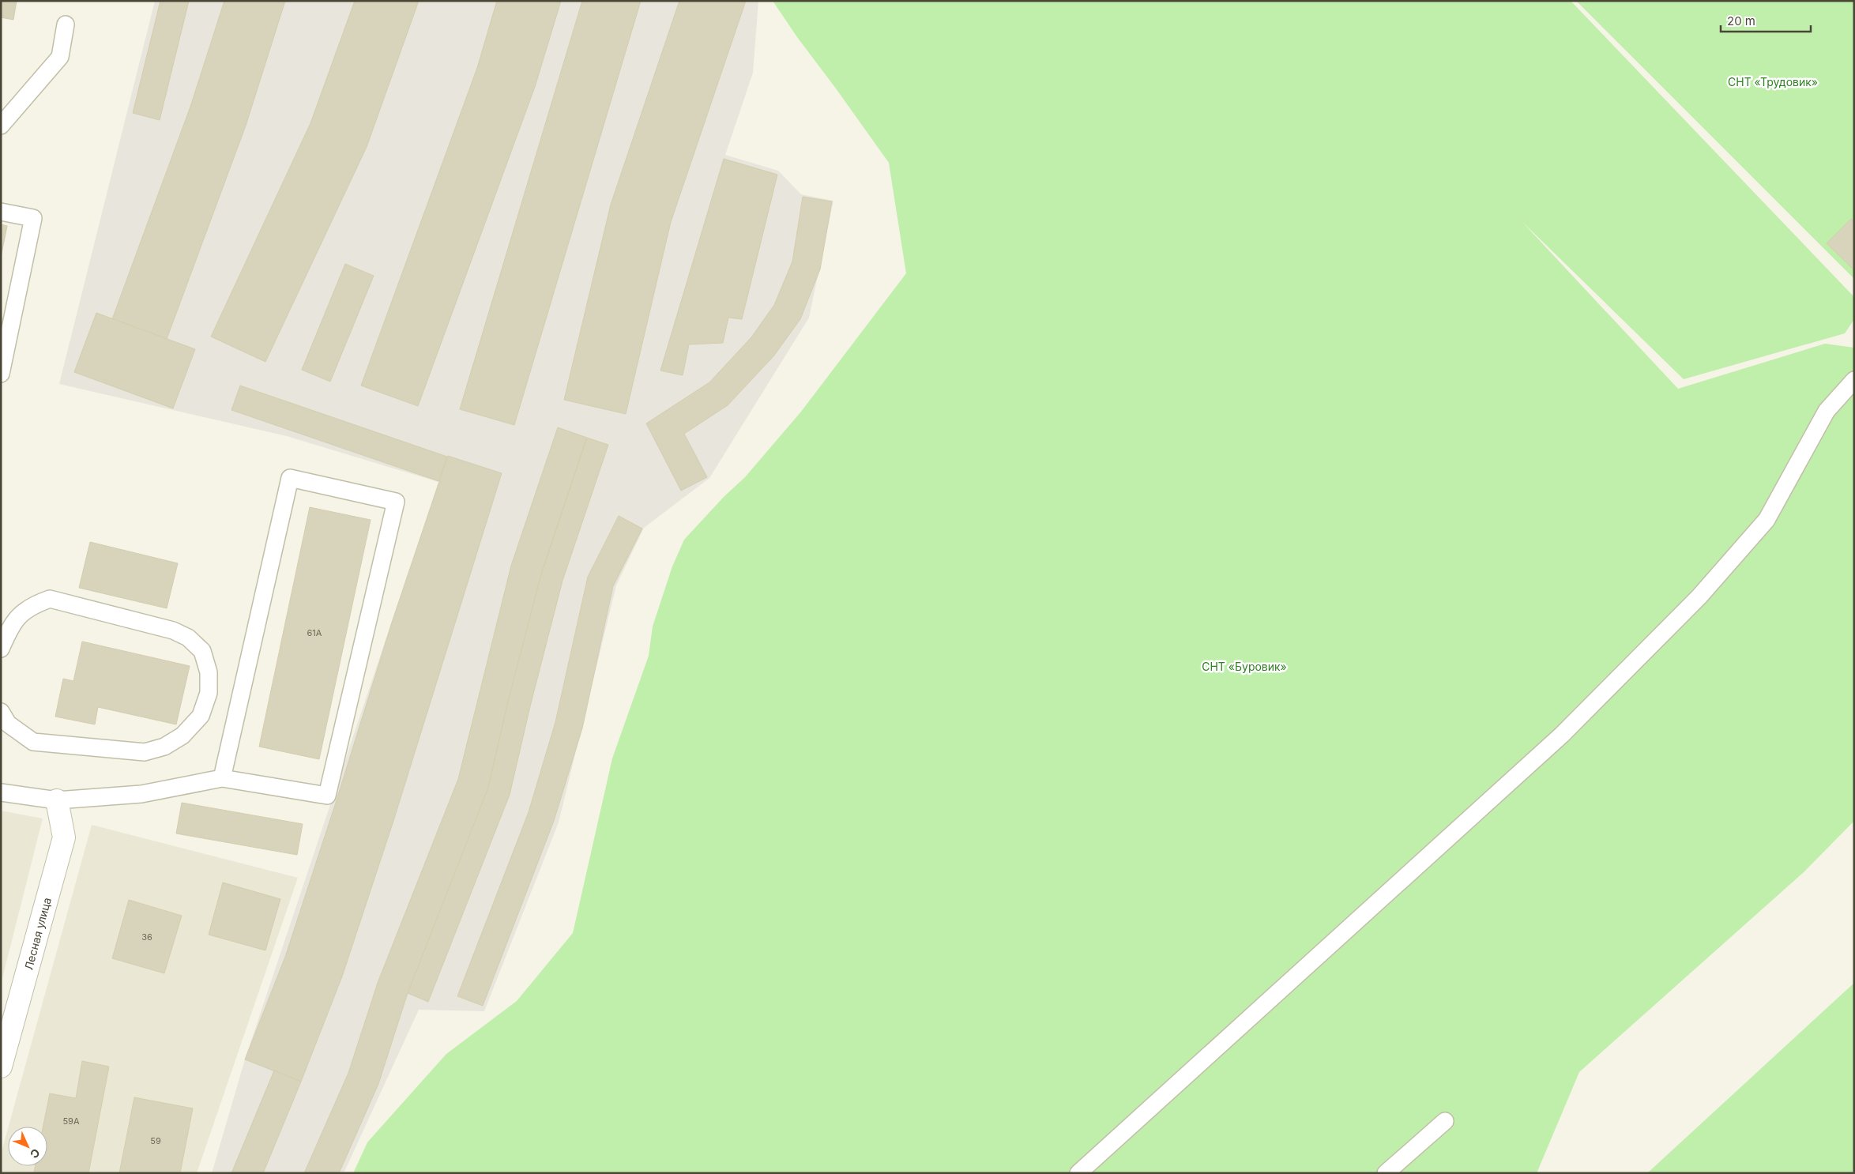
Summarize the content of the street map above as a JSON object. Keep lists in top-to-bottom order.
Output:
{
  "streets": {
    "street": ["Лесная улица"]
  },
  "parks": ["СНТ «Трудовик»", "СНТ «Буровик»"],
  "house_numbers": [
    "61А",
    "36",
    "59А",
    "59"
  ],
  "scale_bar": "20 m",
  "north": "bottom right"
}
